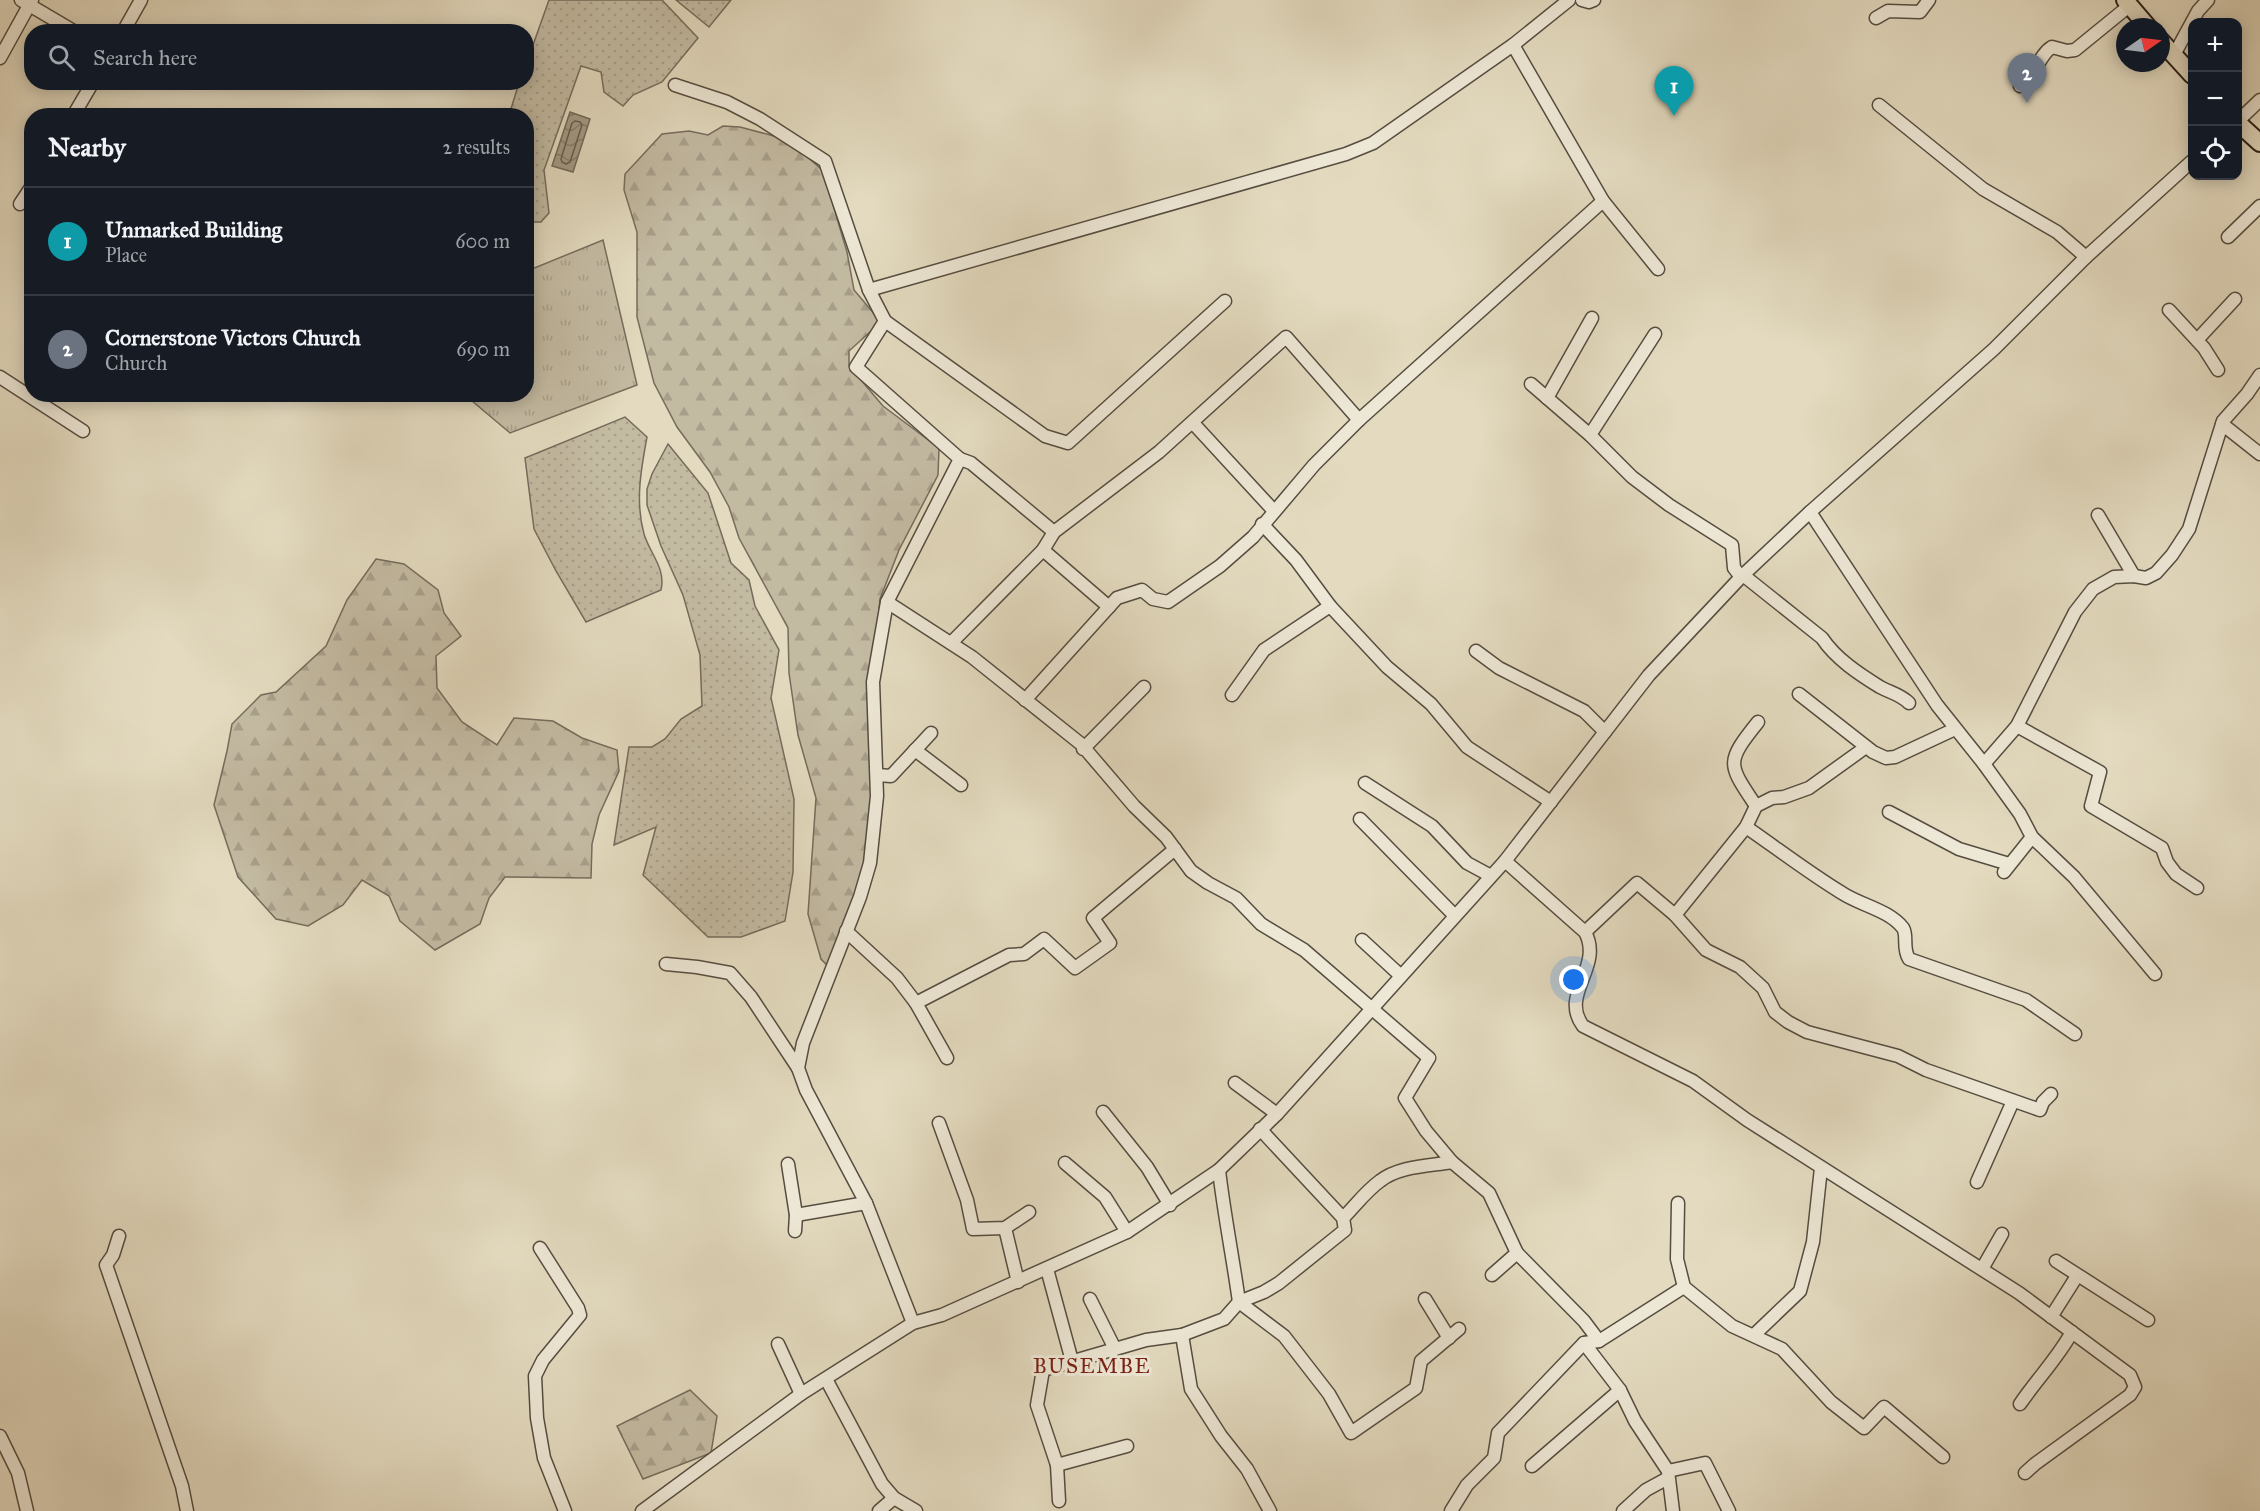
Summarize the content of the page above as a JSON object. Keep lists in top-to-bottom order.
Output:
{
  "districts": ["BUSEMBE"],
  "north": "right",
  "page": {
    "map_buttons": ["+", "−"],
    "search": "Search here",
    "pins": ["2", "1"],
    "heading": ["Nearby", "2 results"],
    "list": [
      {
        "mark": "1",
        "name": "Unmarked Building",
        "note": "Place",
        "value": "600 m"
      },
      {
        "mark": "2",
        "name": "Cornerstone Victors Church",
        "note": "Church",
        "value": "690 m"
      }
    ]
  }
}
